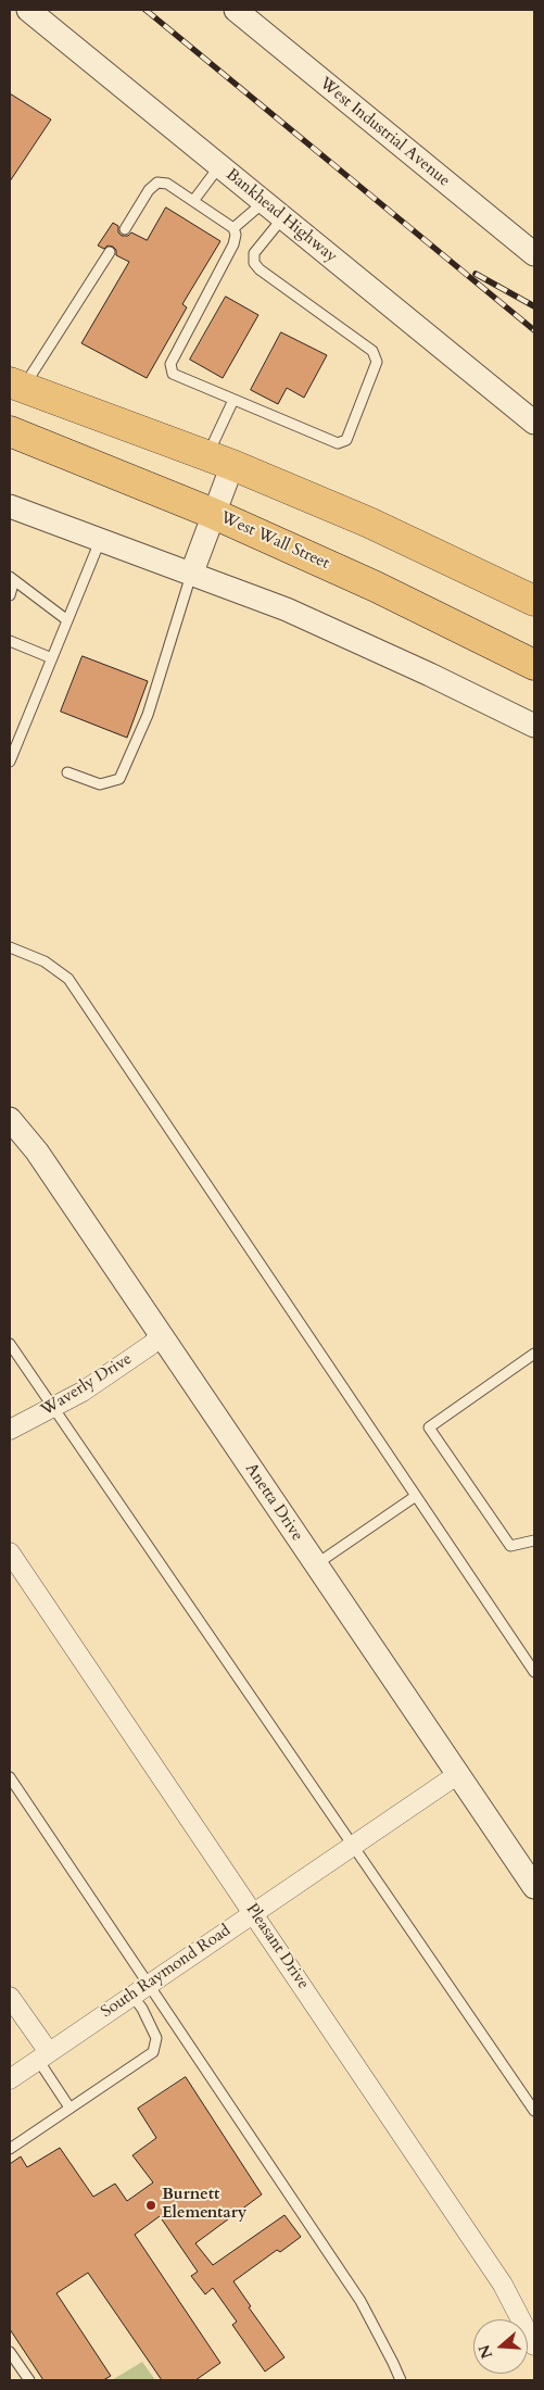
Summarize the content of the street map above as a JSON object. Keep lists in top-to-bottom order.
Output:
{
  "streets": {
    "main road": ["West Wall Street"],
    "street": [
      "West Industrial Avenue",
      "Bankhead Highway",
      "Waverly Drive",
      "Anetta Drive",
      "Pleasant Drive",
      "South Raymond Road"
    ]
  },
  "crossings": [
    ["Waverly Drive", "Anetta Drive"],
    ["Anetta Drive", "South Raymond Road"],
    ["Pleasant Drive", "South Raymond Road"]
  ],
  "places": ["Burnett Elementary"],
  "north": "left"
}
